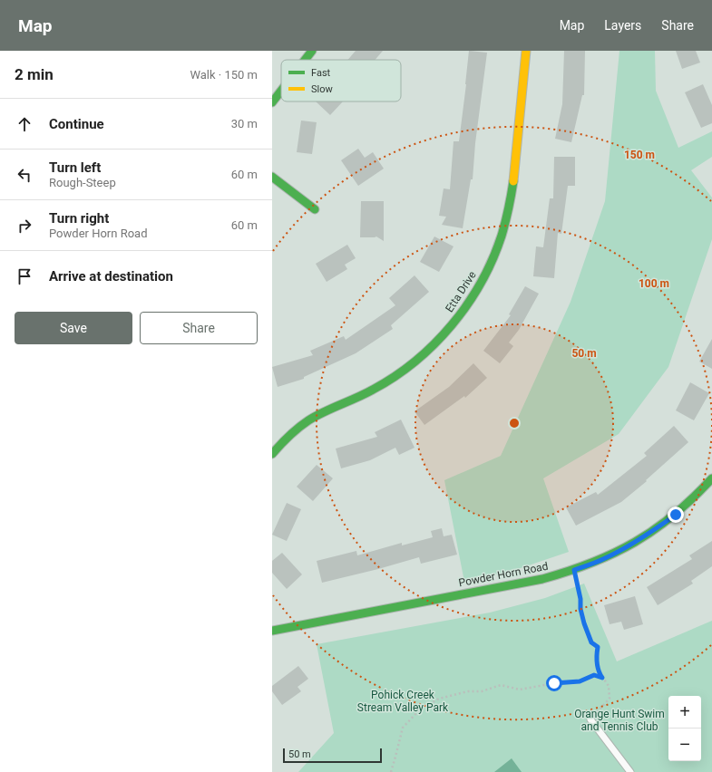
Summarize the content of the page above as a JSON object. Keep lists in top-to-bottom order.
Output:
{
  "streets": {
    "street": ["Etta Drive", "Powder Horn Road"]
  },
  "parks": ["Pohick Creek Stream Valley Park", "Orange Hunt Swim and Tennis Club"],
  "legend": ["Fast", "Slow"],
  "scale_bar": "50 m",
  "page": {
    "header": "Map",
    "nav": ["Map", "Layers", "Share"],
    "heading": ["2 min", "Walk · 150 m"],
    "list": [
      ["Continue", "30 m"],
      ["Turn left", "Rough-Steep", "60 m"],
      ["Turn right", "Powder Horn Road", "60 m"],
      "Arrive at destination"
    ],
    "buttons": ["Save", "Share"],
    "map_buttons": ["+", "−"],
    "scale": "50 m"
  },
  "rings": ["150 m", "100 m", "50 m"]
}
